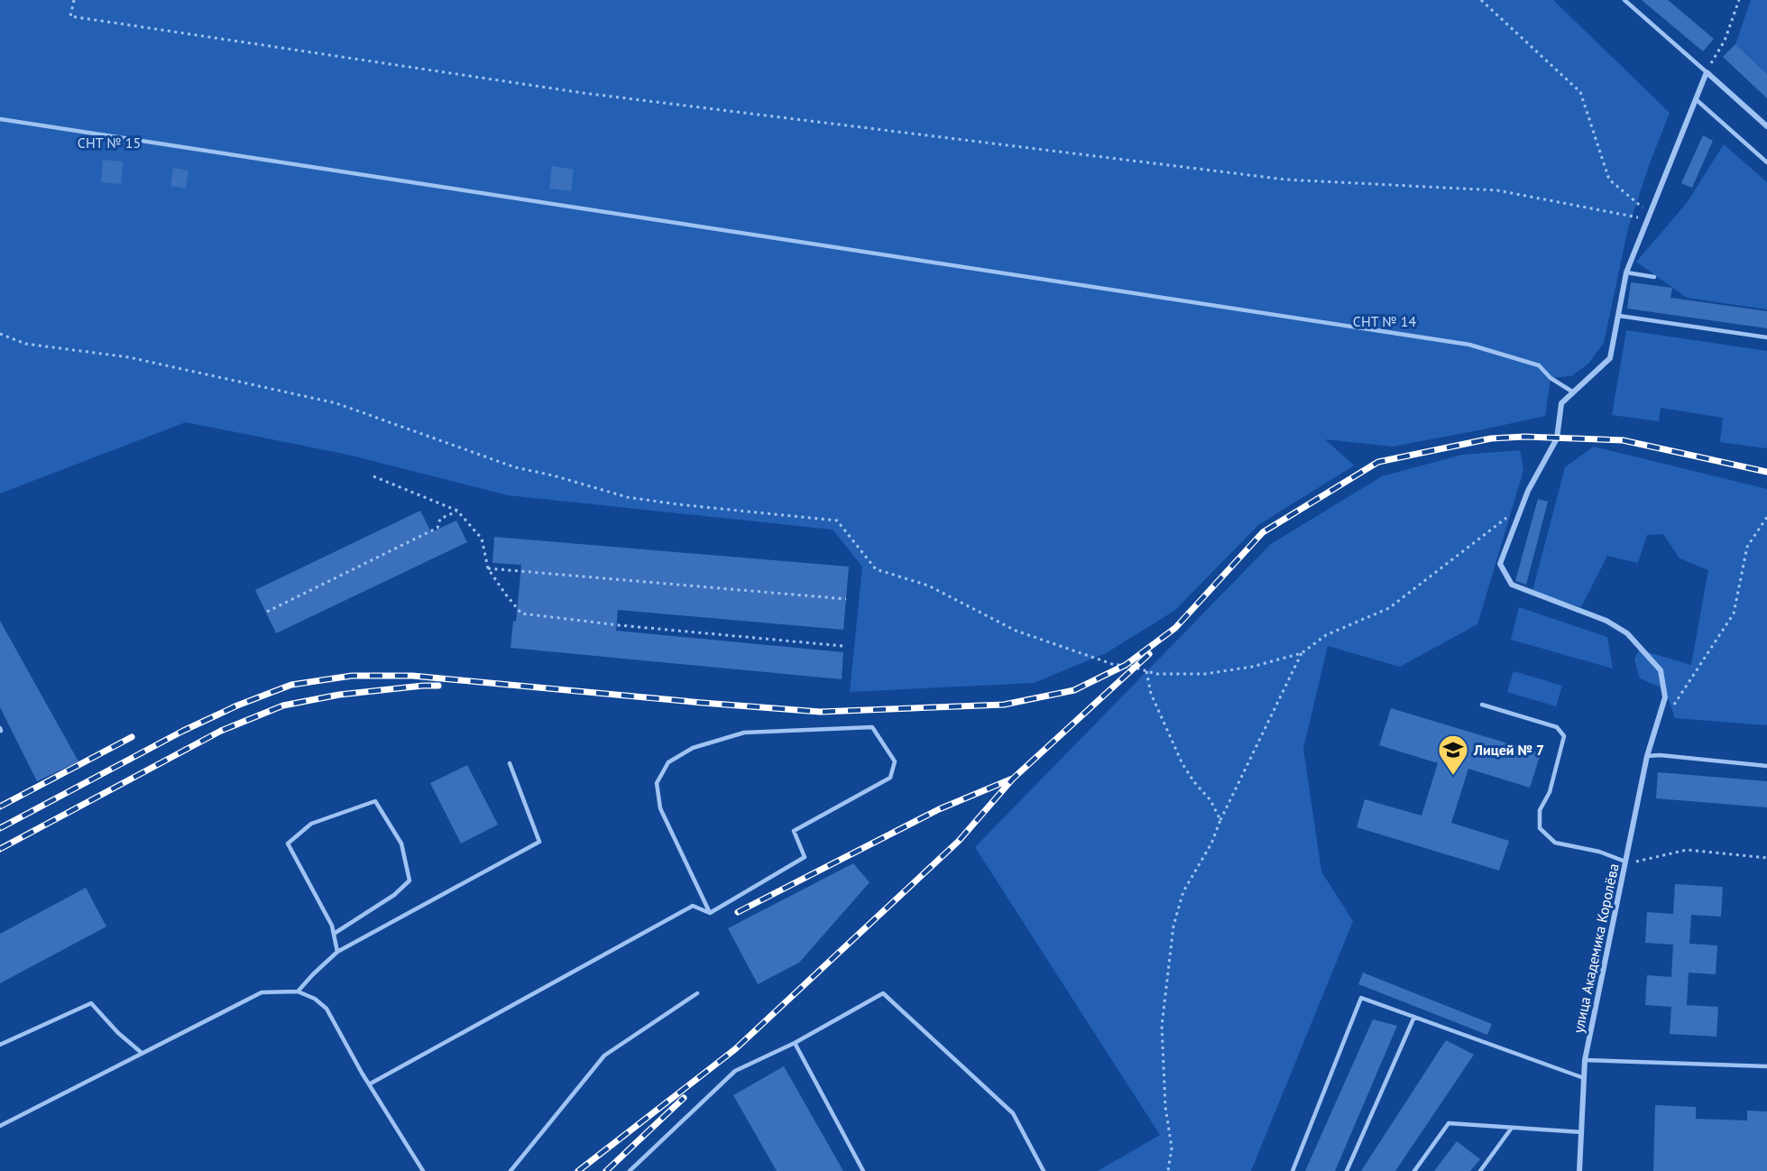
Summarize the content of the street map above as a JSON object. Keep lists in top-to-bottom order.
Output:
{
  "streets": {
    "street": ["улица Академика Королёва"]
  },
  "parks": ["СНТ № 15", "СНТ № 14"],
  "places": {
    "school or university": ["Лицей № 7"]
  }
}
